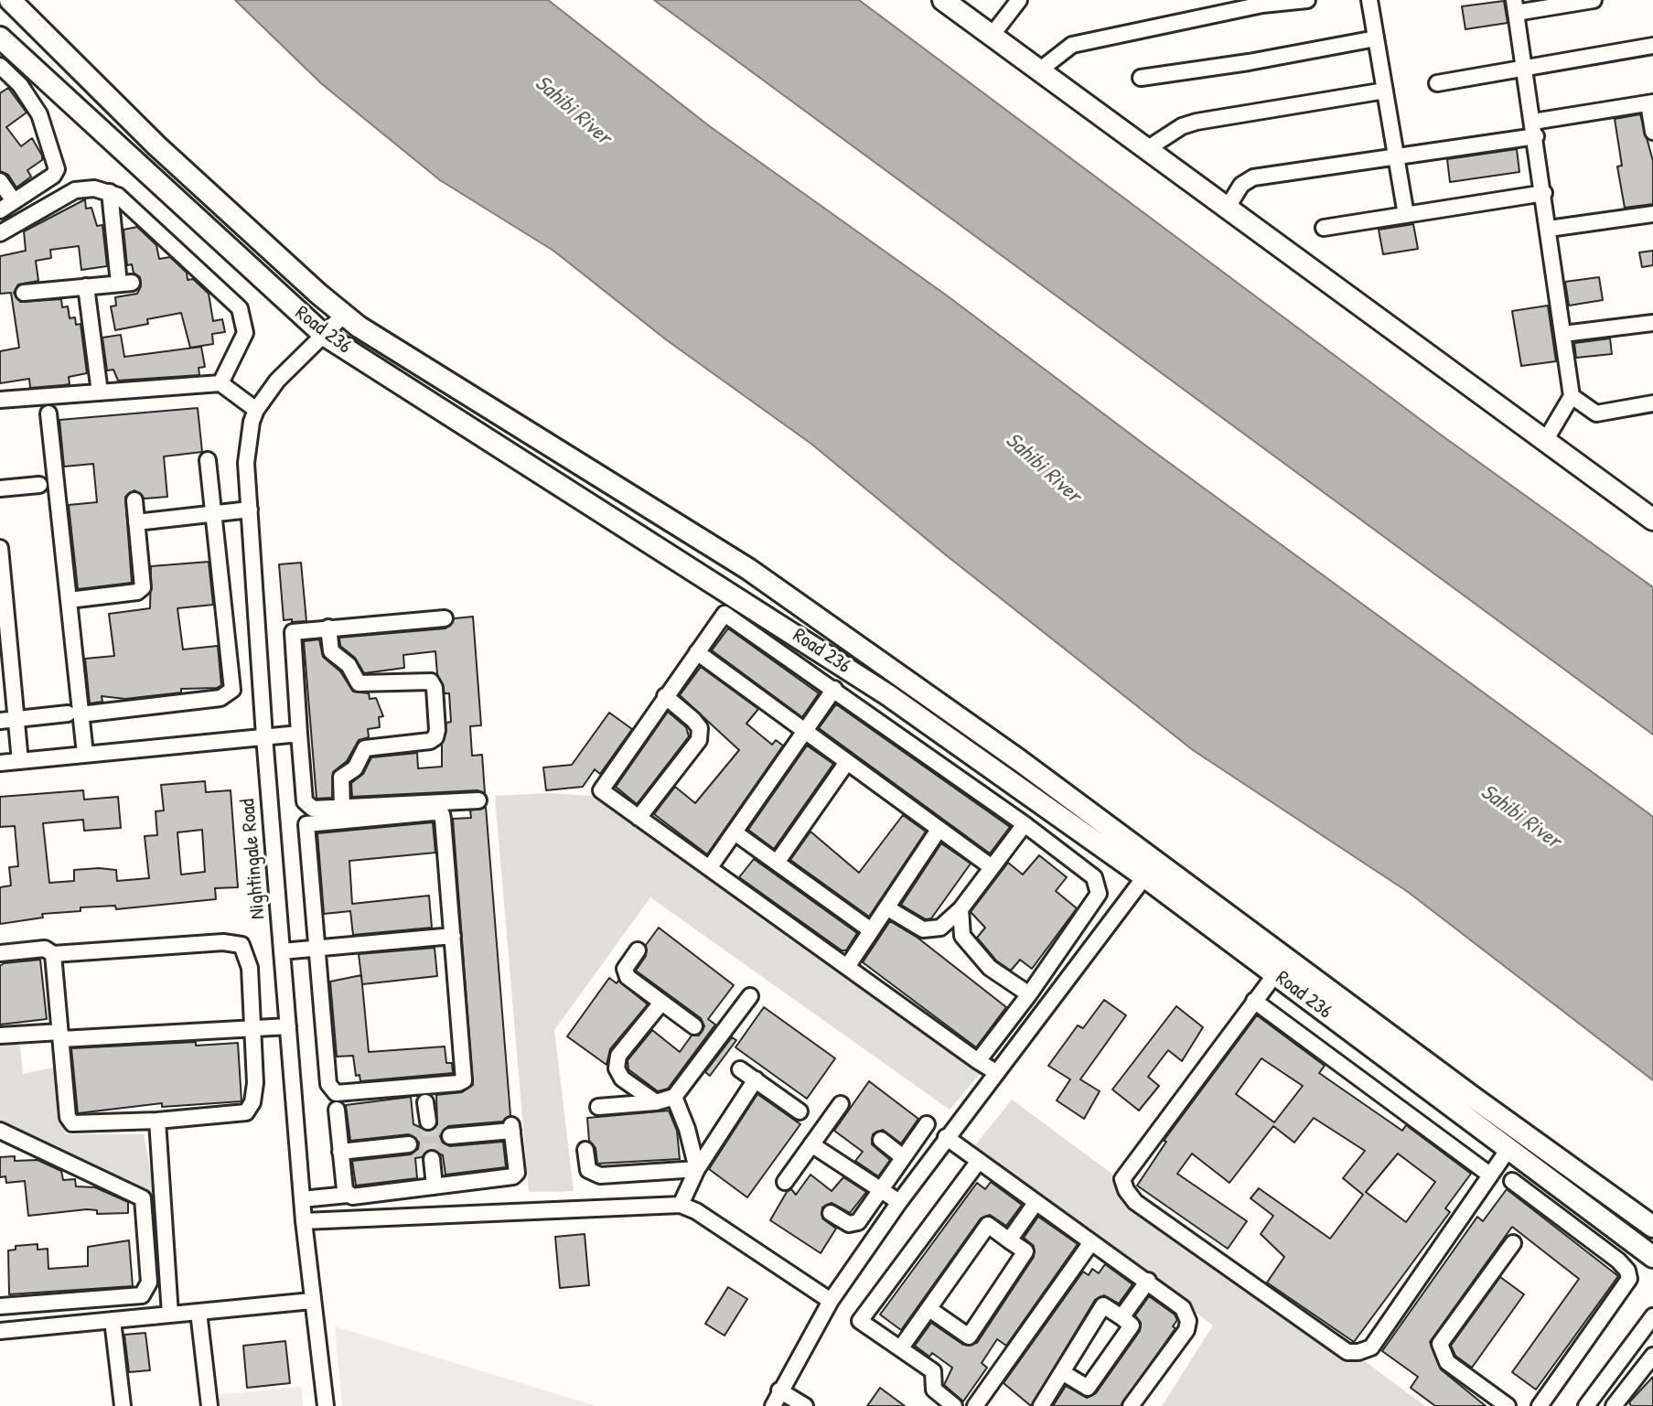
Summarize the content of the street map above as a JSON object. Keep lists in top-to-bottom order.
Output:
{
  "streets": {
    "street": ["Road 236", "Nightingale Road"]
  },
  "crossings": [
    ["Road 236", "Nightingale Road"]
  ],
  "water": ["Sahibi River"]
}
